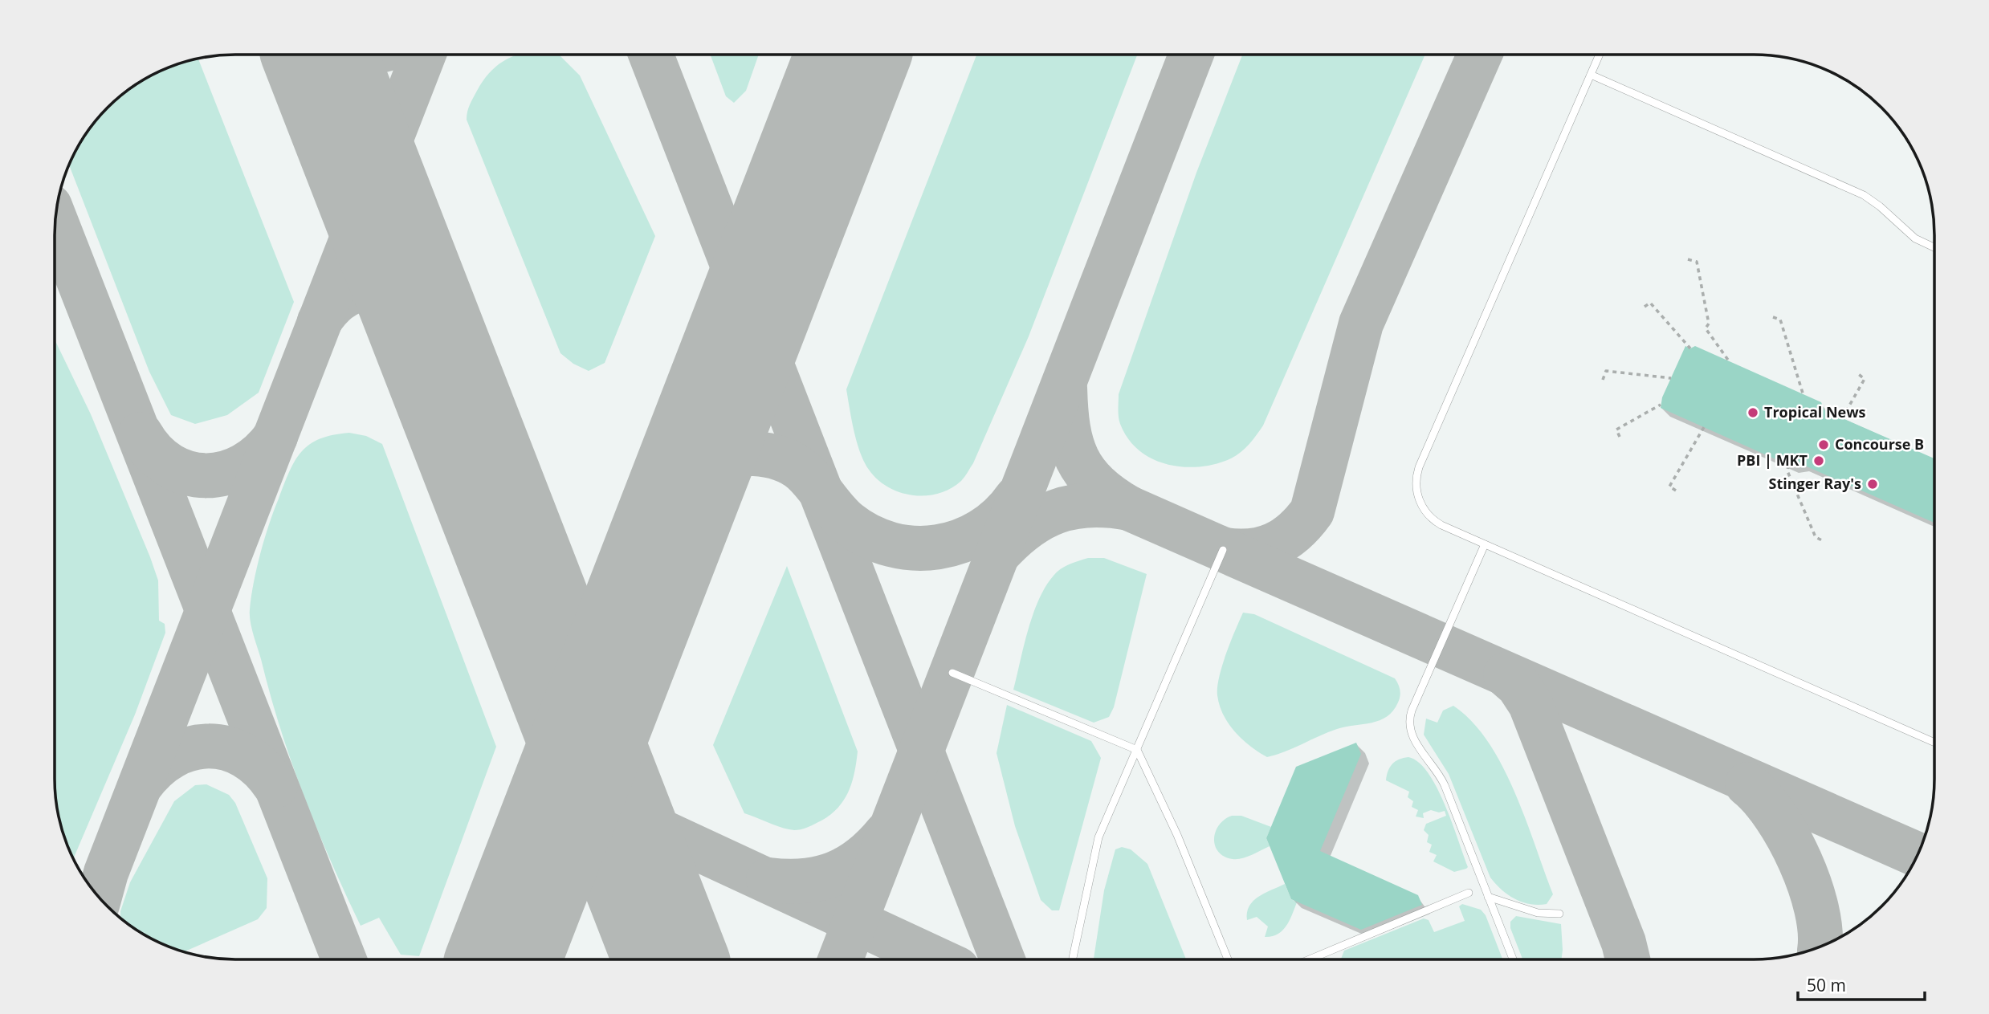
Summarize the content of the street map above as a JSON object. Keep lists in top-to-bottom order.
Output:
{
  "places": [
    "Tropical News",
    "Concourse B",
    "PBI | MKT",
    "Stinger Ray's"
  ],
  "scale_bar": "50 m"
}
